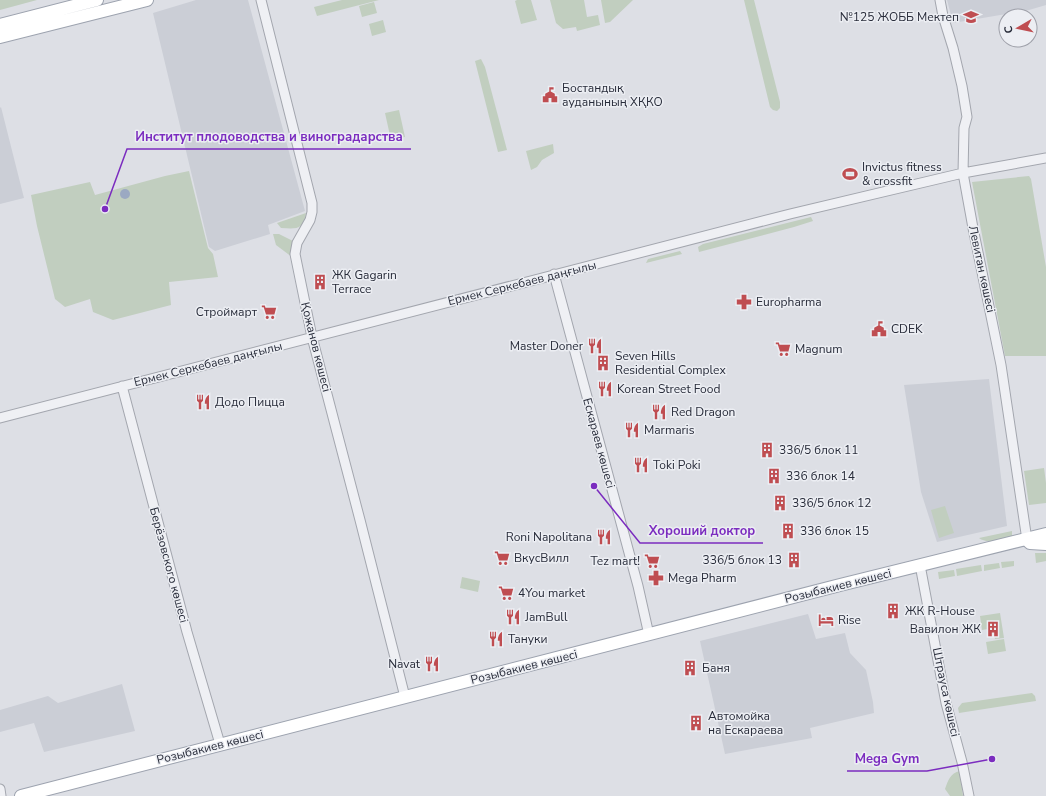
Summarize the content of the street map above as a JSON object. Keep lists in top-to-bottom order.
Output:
{
  "streets": {
    "main road": ["Розыбакиев көшесі"],
    "street": [
      "Левитан көшесі",
      "Ермек Серкебаев даңғылы",
      "Қожанов көшесі",
      "Ескараев көшесі",
      "Берёзовского көшесі",
      "Штрауса көшесі"
    ]
  },
  "crossings": [
    ["Левитан көшесі", "Ермек Серкебаев даңғылы"],
    ["Левитан көшесі", "Розыбакиев көшесі"],
    ["Ермек Серкебаев даңғылы", "Қожанов көшесі"],
    ["Ермек Серкебаев даңғылы", "Ескараев көшесі"],
    ["Ермек Серкебаев даңғылы", "Берёзовского көшесі"],
    ["Қожанов көшесі", "Розыбакиев көшесі"],
    ["Ескараев көшесі", "Розыбакиев көшесі"],
    ["Берёзовского көшесі", "Розыбакиев көшесі"],
    ["Розыбакиев көшесі", "Штрауса көшесі"]
  ],
  "places": {
    "school or university": ["№125 ЖОББ Мектеп"],
    "public building": ["Бостандық ауданының ХҚКО", "CDEK"],
    "sports": ["Invictus fitness & crossfit"],
    "other": ["Институт плодоводства и виноградарства", "Хороший доктор", "Mega Gym"],
    "building": [
      "ЖК Gagarin Terrace",
      "Seven Hills Residential Complex",
      "336/5 блок 11",
      "336 блок 14",
      "336/5 блок 12",
      "336 блок 15",
      "336/5 блок 13",
      "ЖК R-House",
      "Вавилон ЖК",
      "Баня",
      "Автомойка на Ескараева"
    ],
    "pharmacy": ["Europharma", "Mega Pharm"],
    "supermarket": [
      "Строймарт",
      "Magnum",
      "ВкусВилл",
      "Tez mart!",
      "4You market"
    ],
    "restaurant": [
      "Master Doner",
      "Korean Street Food",
      "Додо Пицца",
      "Red Dragon",
      "Marmaris",
      "Toki Poki",
      "Roni Napolitana",
      "JamBull",
      "Тануки",
      "Navat"
    ],
    "hotel": ["Rise"]
  },
  "north": "left"
}
